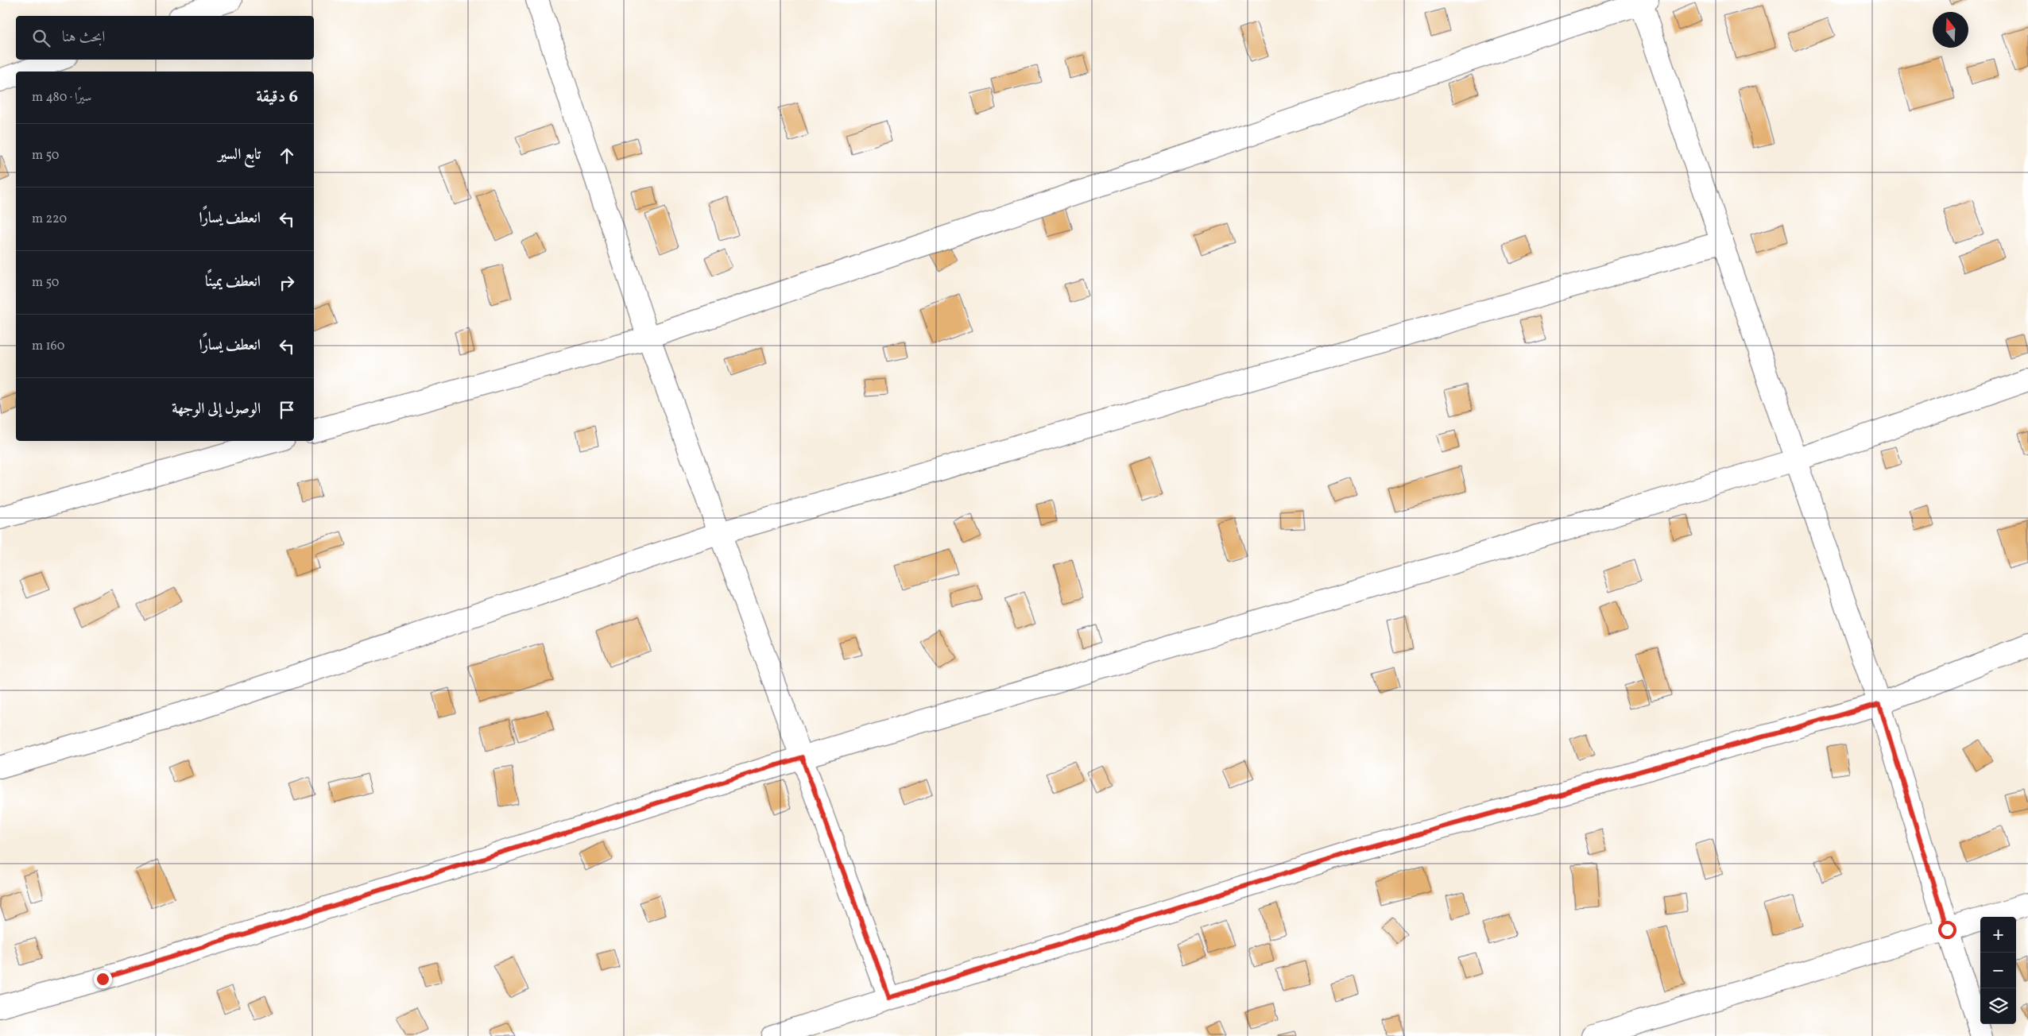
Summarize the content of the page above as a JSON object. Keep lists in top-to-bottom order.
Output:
{
  "north": "top",
  "page": {
    "search": "ابحث هنا",
    "heading": ["6 دقيقة", "سيرًا · 480 m"],
    "list": [
      ["تابع السير", "50 m"],
      ["انعطف يسارًا", "220 m"],
      ["انعطف يمينًا", "50 m"],
      ["انعطف يسارًا", "160 m"],
      "الوصول إلى الوجهة"
    ],
    "map_buttons": ["+", "−"]
  }
}
